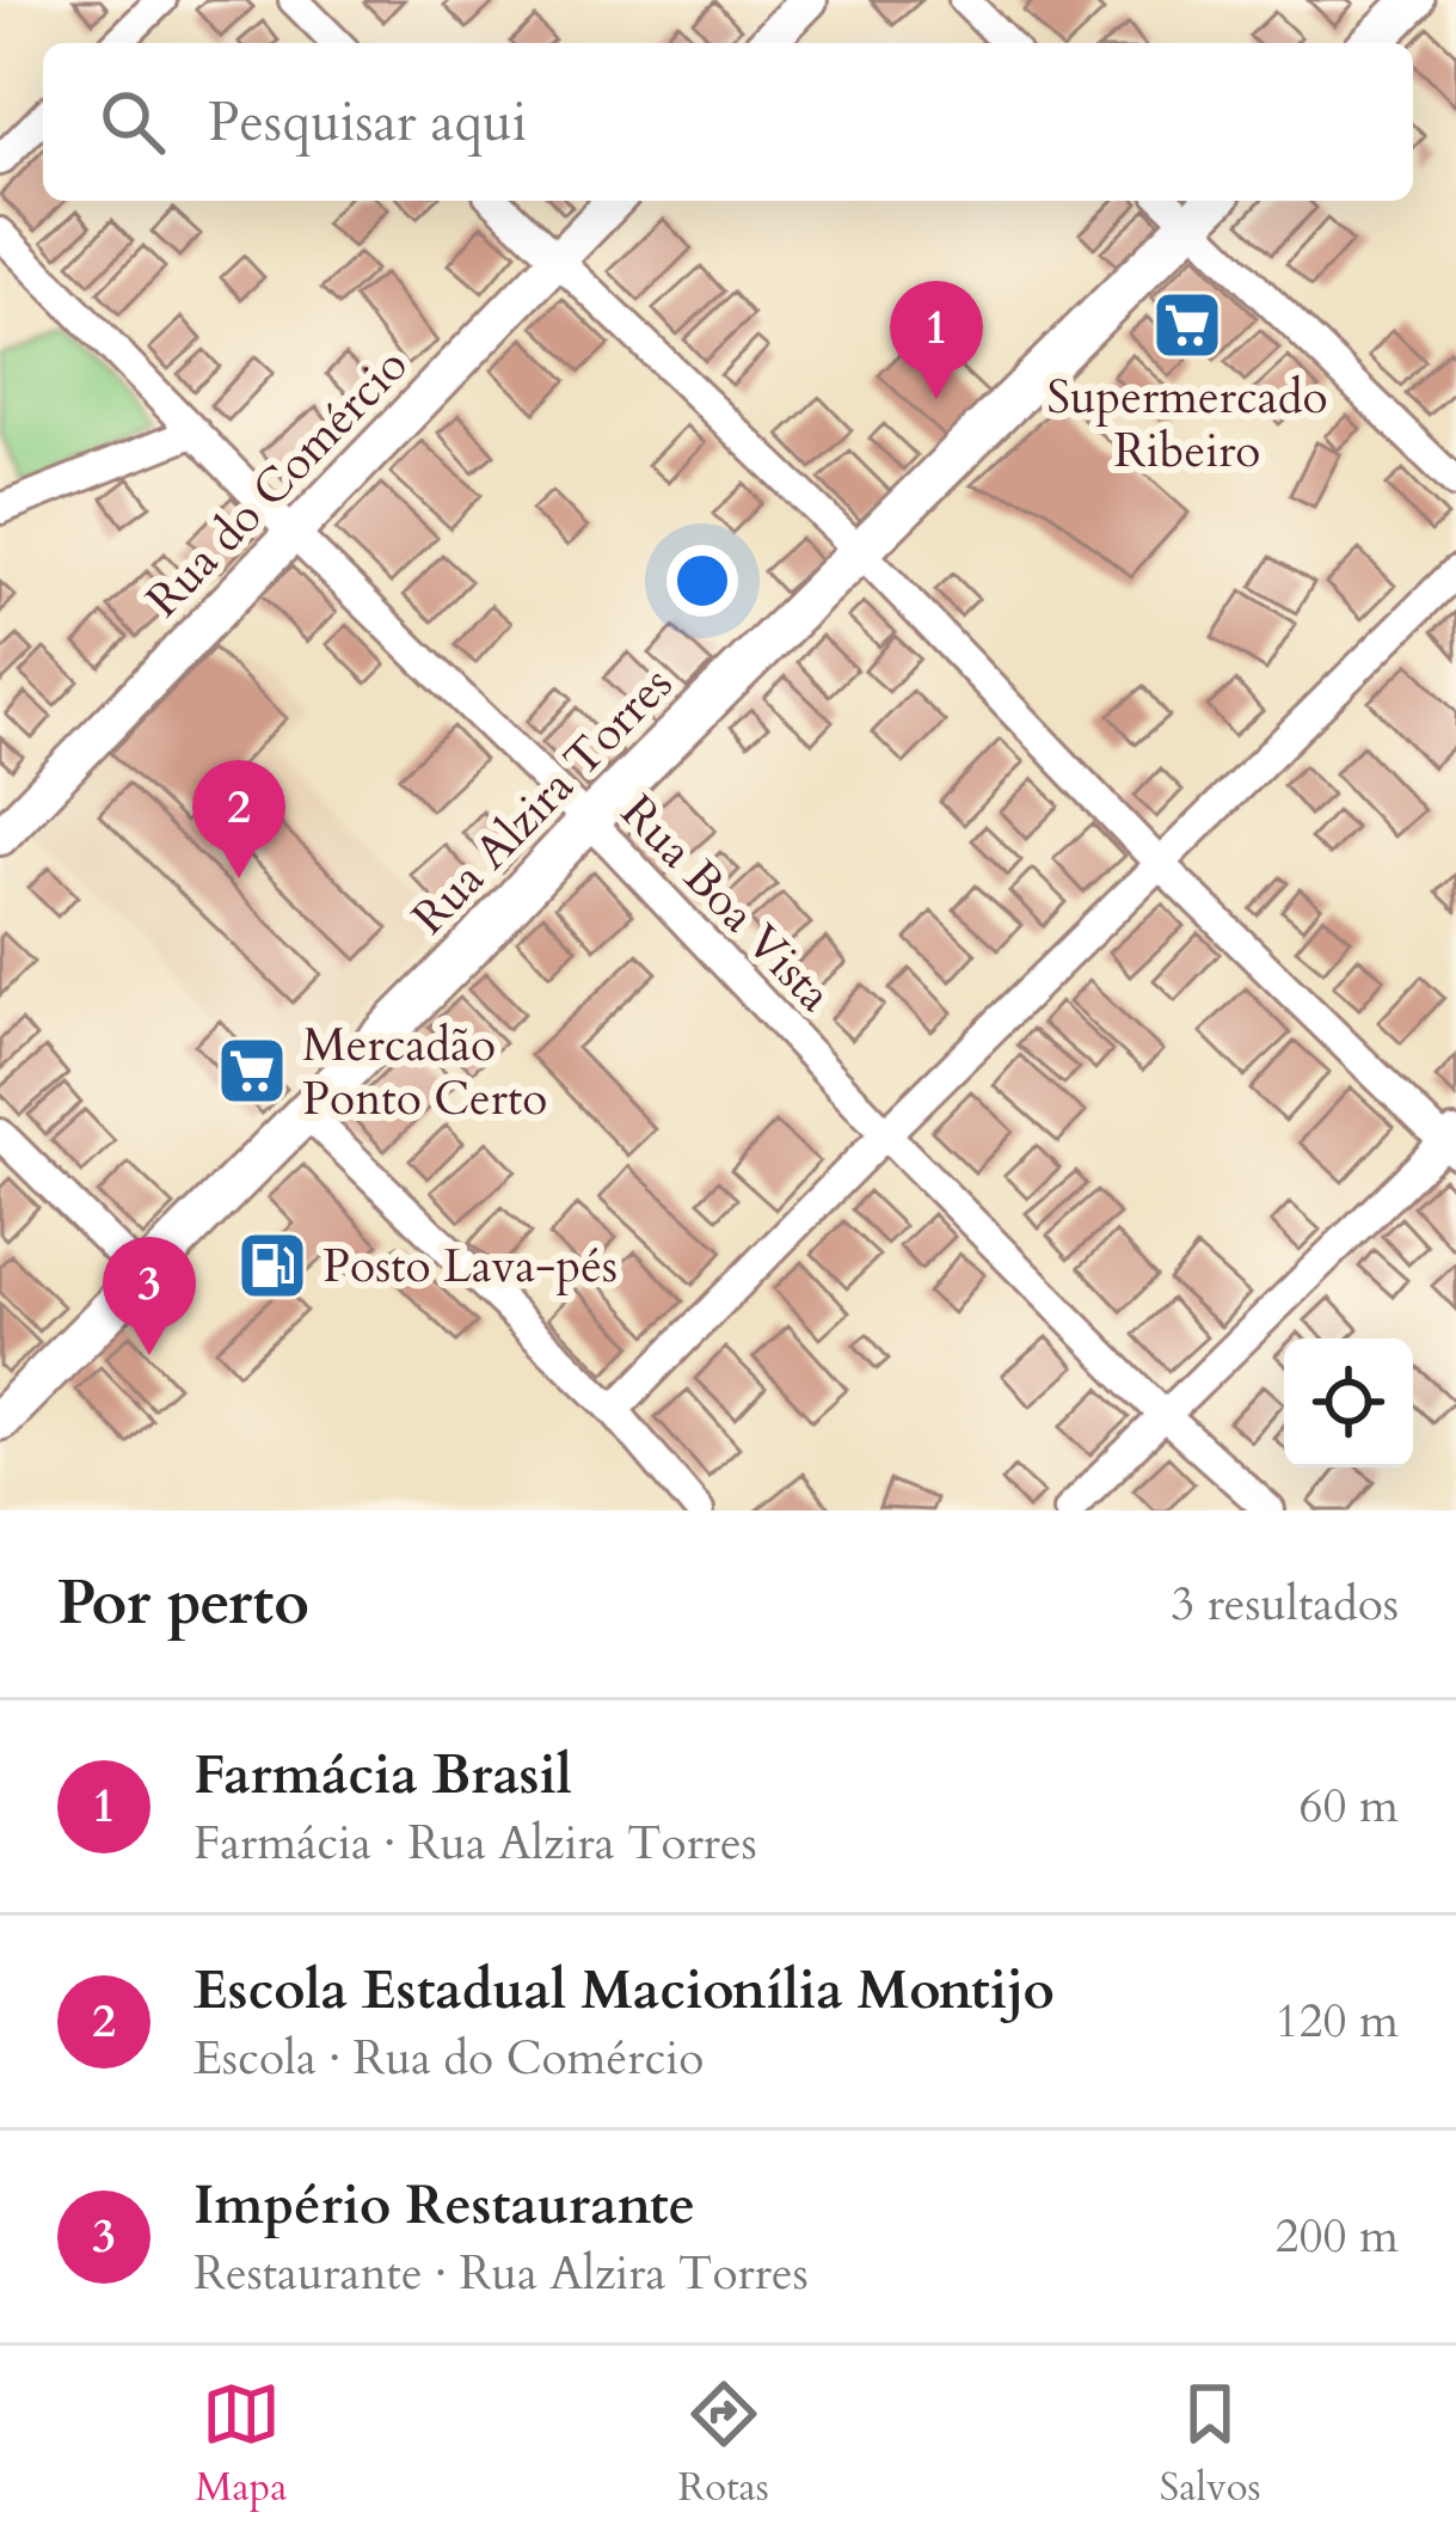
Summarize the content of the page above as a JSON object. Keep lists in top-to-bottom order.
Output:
{
  "streets": {
    "main road": ["Rua Alzira Torres"],
    "street": ["Rua do Comércio", "Rua Boa Vista"]
  },
  "crossings": [
    ["Rua do Comércio", "Rua Boa Vista"],
    ["Rua Alzira Torres", "Rua Boa Vista"]
  ],
  "places": {
    "supermarket": ["Supermercado Ribeiro", "Mercadão Ponto Certo"],
    "fuel station": ["Posto Lava-pés"]
  },
  "page": {
    "search": "Pesquisar aqui",
    "pins": ["1", "2", "3"],
    "heading": ["Por perto", "3 resultados"],
    "list": [
      {
        "mark": "1",
        "name": "Farmácia Brasil",
        "note": "Farmácia · Rua Alzira Torres",
        "value": "60 m"
      },
      {
        "mark": "2",
        "name": "Escola Estadual Macionília Montijo",
        "note": "Escola · Rua do Comércio",
        "value": "120 m"
      },
      {
        "mark": "3",
        "name": "Império Restaurante",
        "note": "Restaurante · Rua Alzira Torres",
        "value": "200 m"
      }
    ],
    "nav": ["Mapa", "Rotas", "Salvos"]
  }
}
